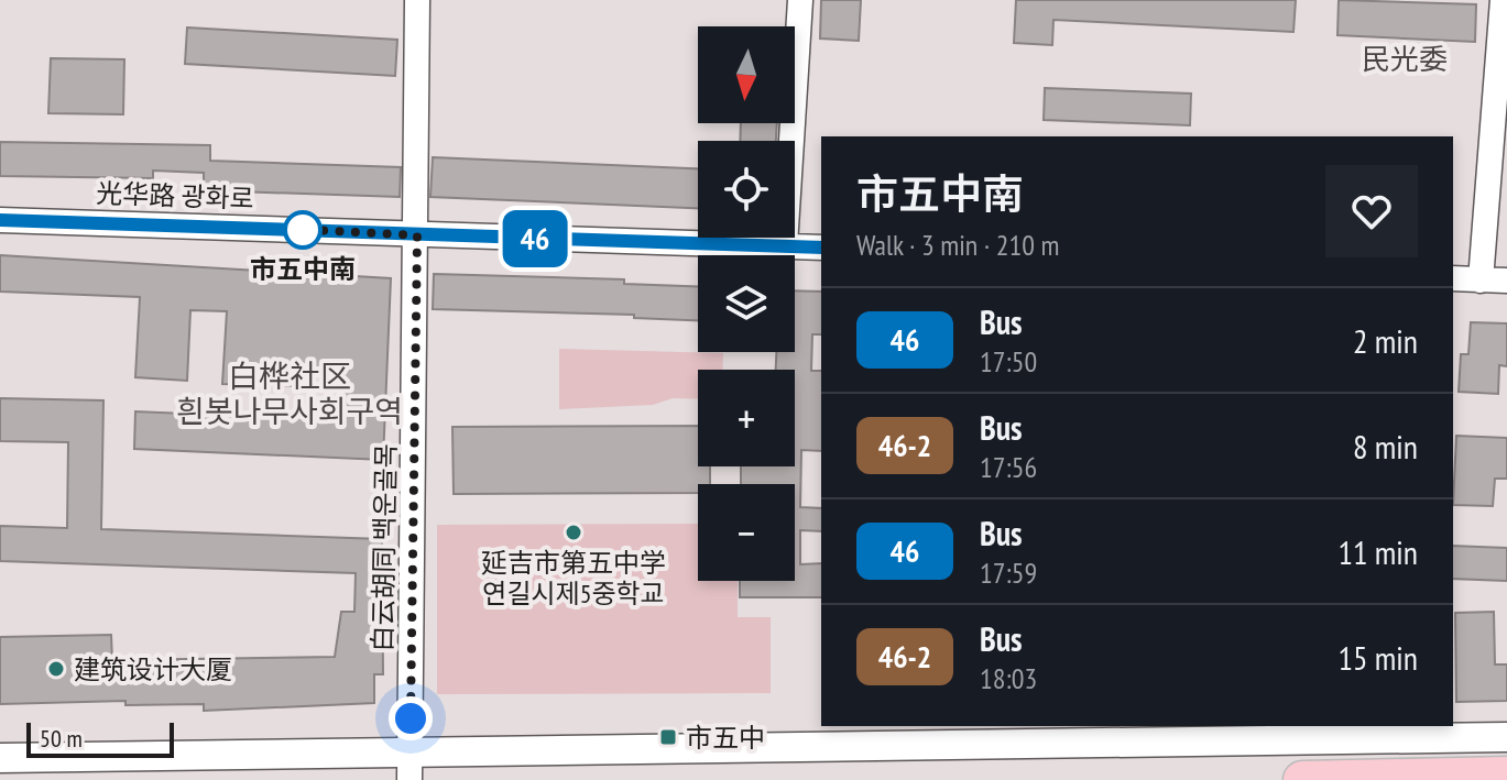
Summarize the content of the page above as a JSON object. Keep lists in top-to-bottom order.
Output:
{
  "streets": {
    "street": ["光华路 광화로", "白云胡同 백운골목"]
  },
  "crossings": [
    ["光华路 광화로", "白云胡同 백운골목"]
  ],
  "districts": ["民光委", "白桦社区 흰봇나무사회구역"],
  "places": {
    "other": ["市五中南", "延吉市第五中学 연길시제5중학교", "建筑设计大厦"],
    "transit": ["市五中"]
  },
  "lines": ["bus line 46"],
  "scale_bar": "50 m",
  "north": "bottom",
  "page": {
    "on_map": "46",
    "map_buttons": ["+", "−"],
    "heading": ["市五中南", "Walk · 3 min · 210 m"],
    "list": [
      {
        "mark": "46",
        "name": "Bus",
        "note": "17:50",
        "value": "2 min"
      },
      {
        "mark": "46-2",
        "name": "Bus",
        "note": "17:56",
        "value": "8 min"
      },
      {
        "mark": "46",
        "name": "Bus",
        "note": "17:59",
        "value": "11 min"
      },
      {
        "mark": "46-2",
        "name": "Bus",
        "note": "18:03",
        "value": "15 min"
      }
    ],
    "scale": "50 m"
  }
}
